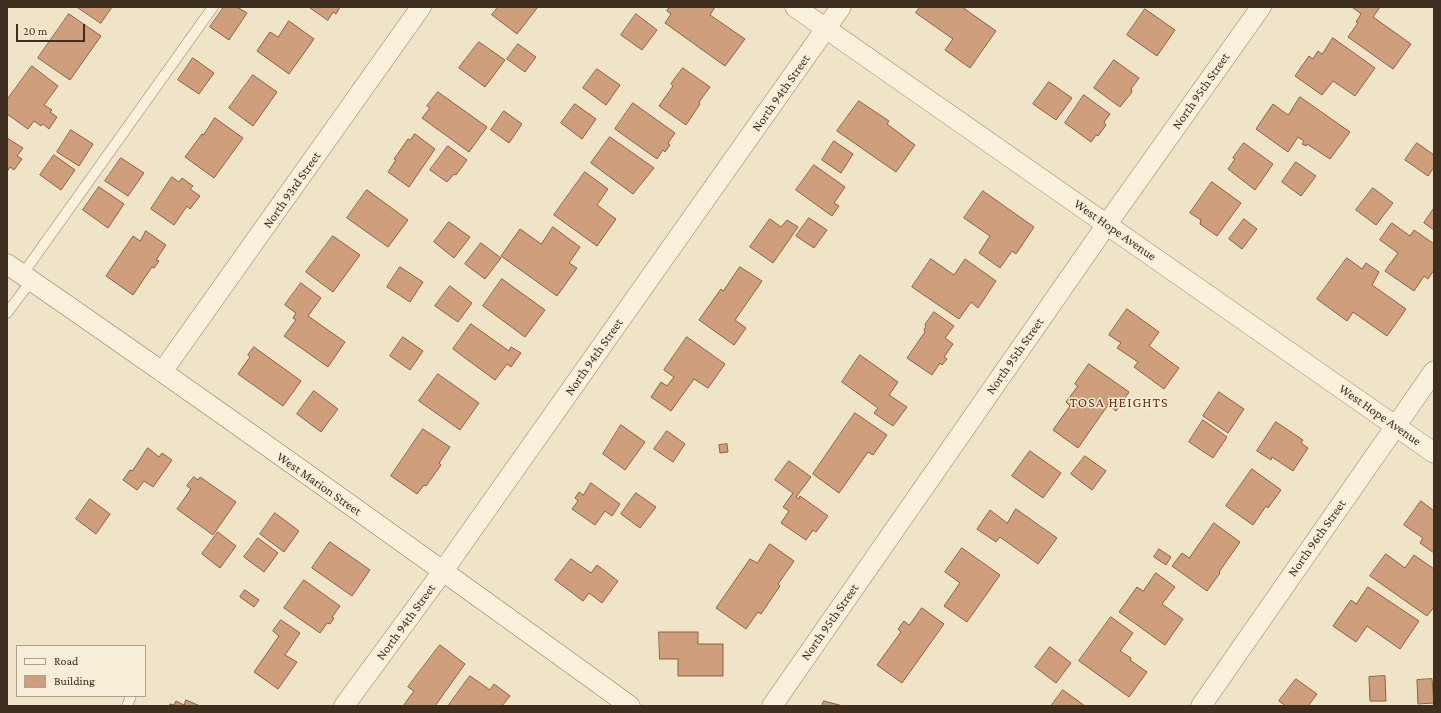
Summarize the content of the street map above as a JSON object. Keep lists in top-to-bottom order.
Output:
{
  "streets": {
    "street": [
      "North 95th Street",
      "North 94th Street",
      "North 93rd Street",
      "West Hope Avenue",
      "West Marion Street",
      "North 96th Street"
    ]
  },
  "crossings": [
    ["North 95th Street", "West Hope Avenue"],
    ["North 94th Street", "West Hope Avenue"],
    ["North 94th Street", "West Marion Street"],
    ["North 93rd Street", "West Marion Street"],
    ["West Hope Avenue", "North 96th Street"]
  ],
  "districts": ["TOSA HEIGHTS"],
  "legend": ["Road", "Building"],
  "scale_bar": "20 m"
}
